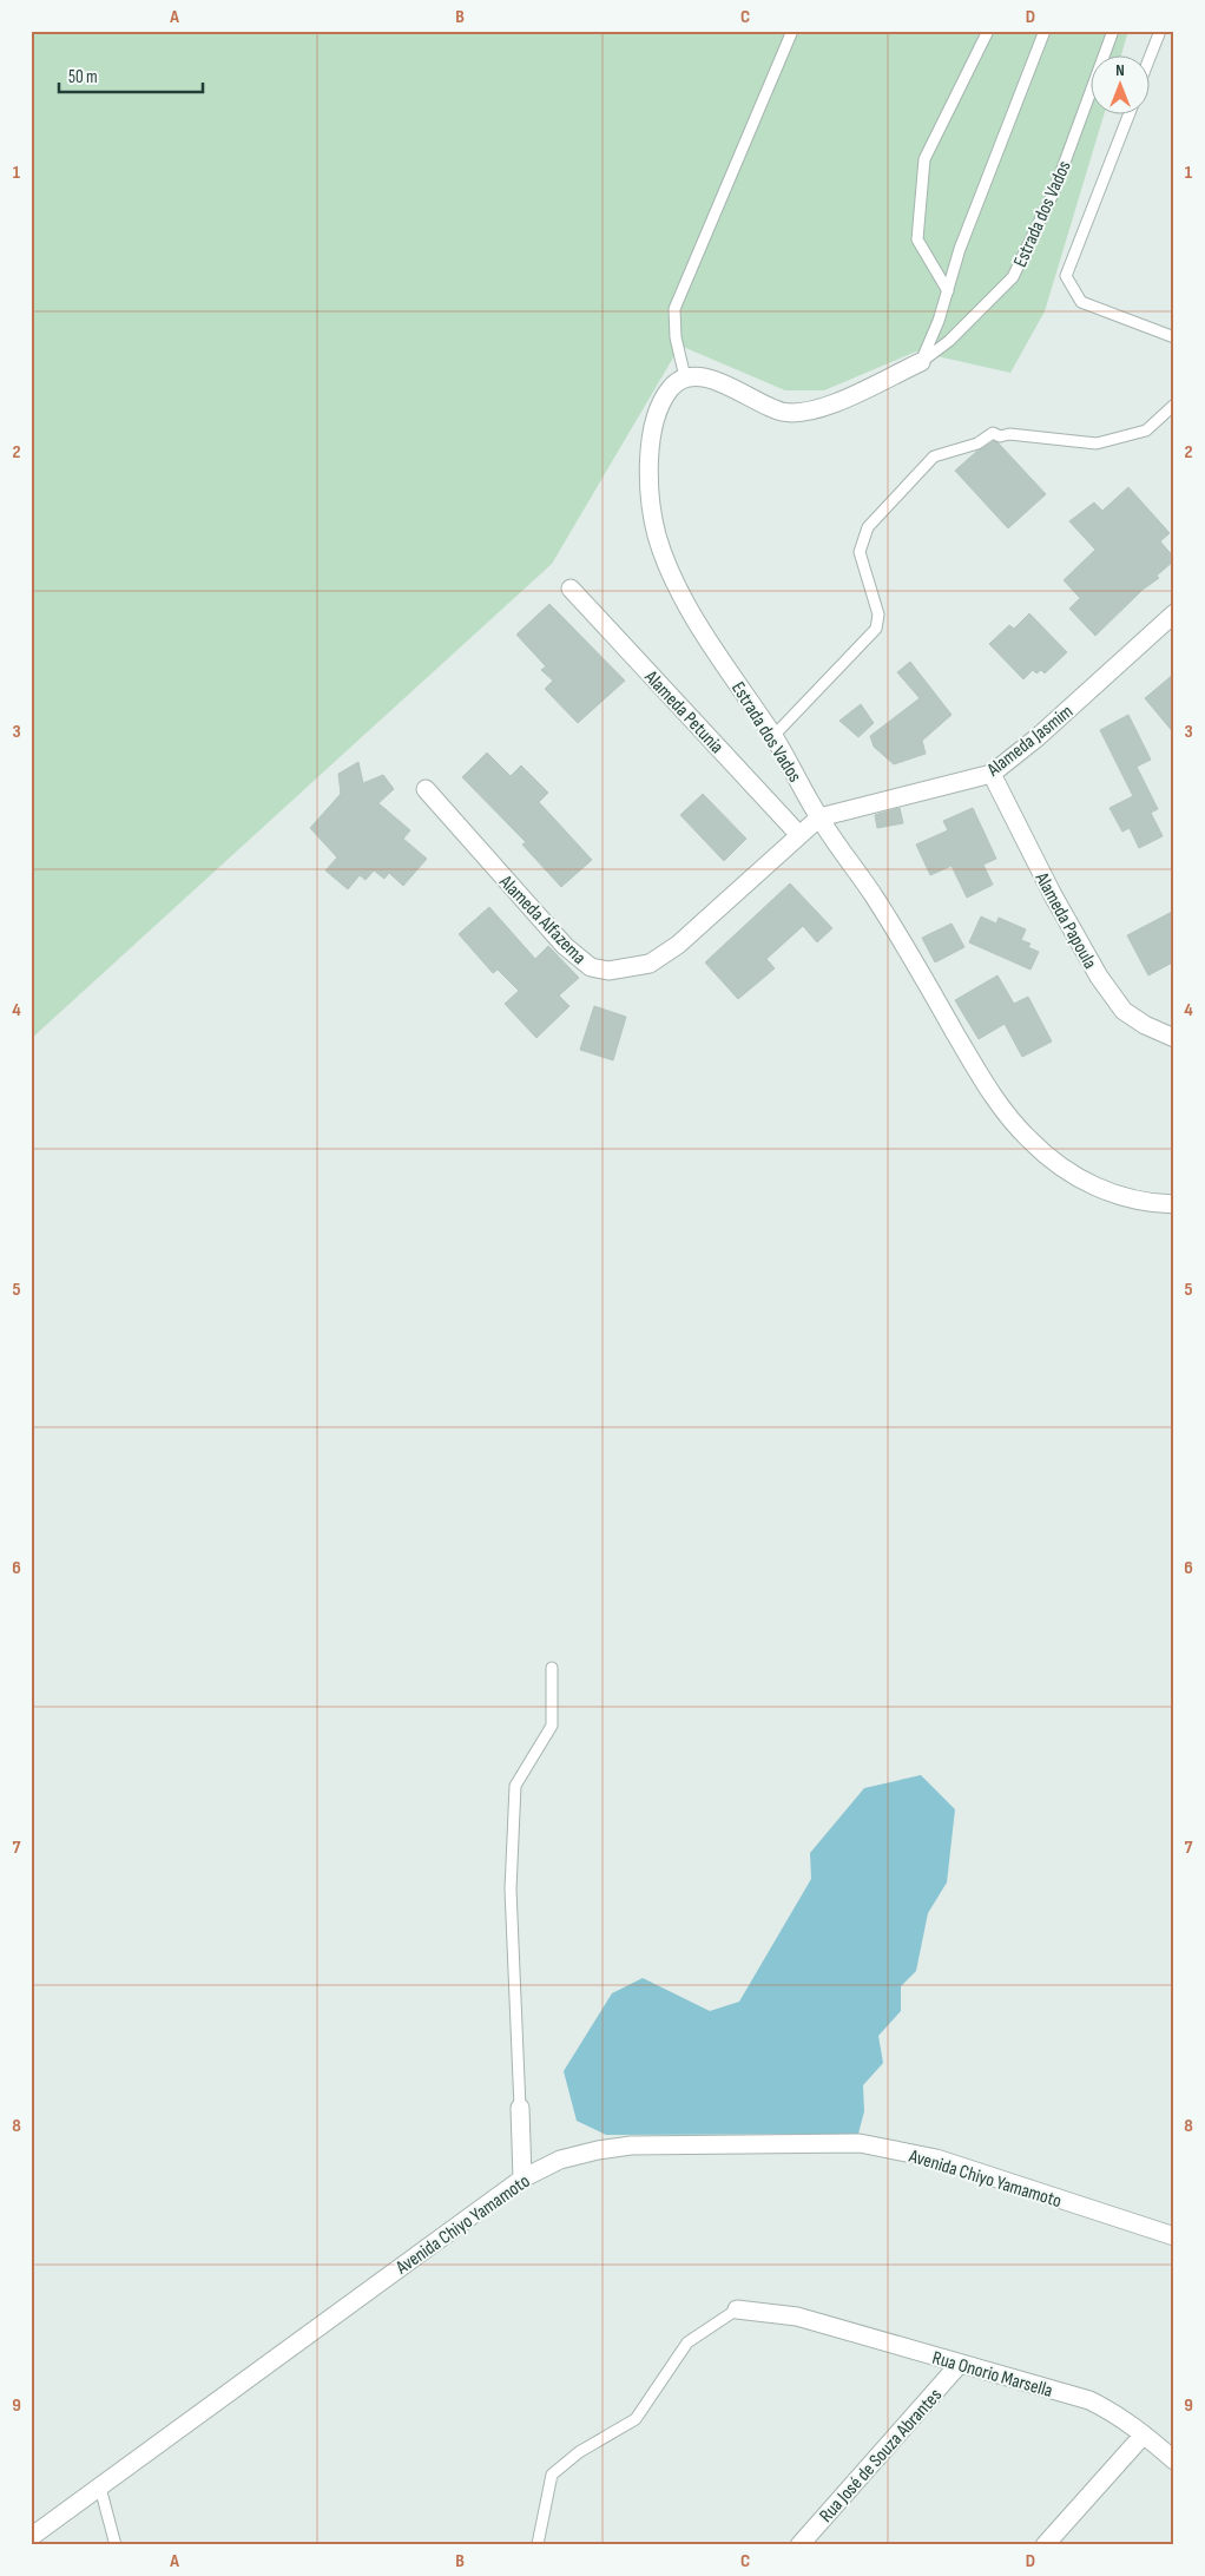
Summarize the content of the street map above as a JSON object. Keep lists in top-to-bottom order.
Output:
{
  "streets": {
    "street": [
      "Estrada dos Vados",
      "Alameda Petunia",
      "Alameda Jasmim",
      "Alameda Alfazema",
      "Alameda Papoula",
      "Avenida Chiyo Yamamoto",
      "Rua Onorio Marsella",
      "Rua José de Souza Abrantes"
    ]
  },
  "crossings": [
    ["Estrada dos Vados", "Alameda Jasmim"],
    ["Estrada dos Vados", "Alameda Alfazema"],
    ["Alameda Petunia", "Alameda Alfazema"],
    ["Alameda Jasmim", "Alameda Alfazema"],
    ["Alameda Jasmim", "Alameda Papoula"],
    ["Rua Onorio Marsella", "Rua José de Souza Abrantes"]
  ],
  "scale_bar": "50 m",
  "north": "top",
  "grid": {
    "columns": [
      "A",
      "B",
      "C",
      "D"
    ],
    "rows": [
      "1",
      "2",
      "3",
      "4",
      "5",
      "6",
      "7",
      "8",
      "9"
    ]
  }
}
